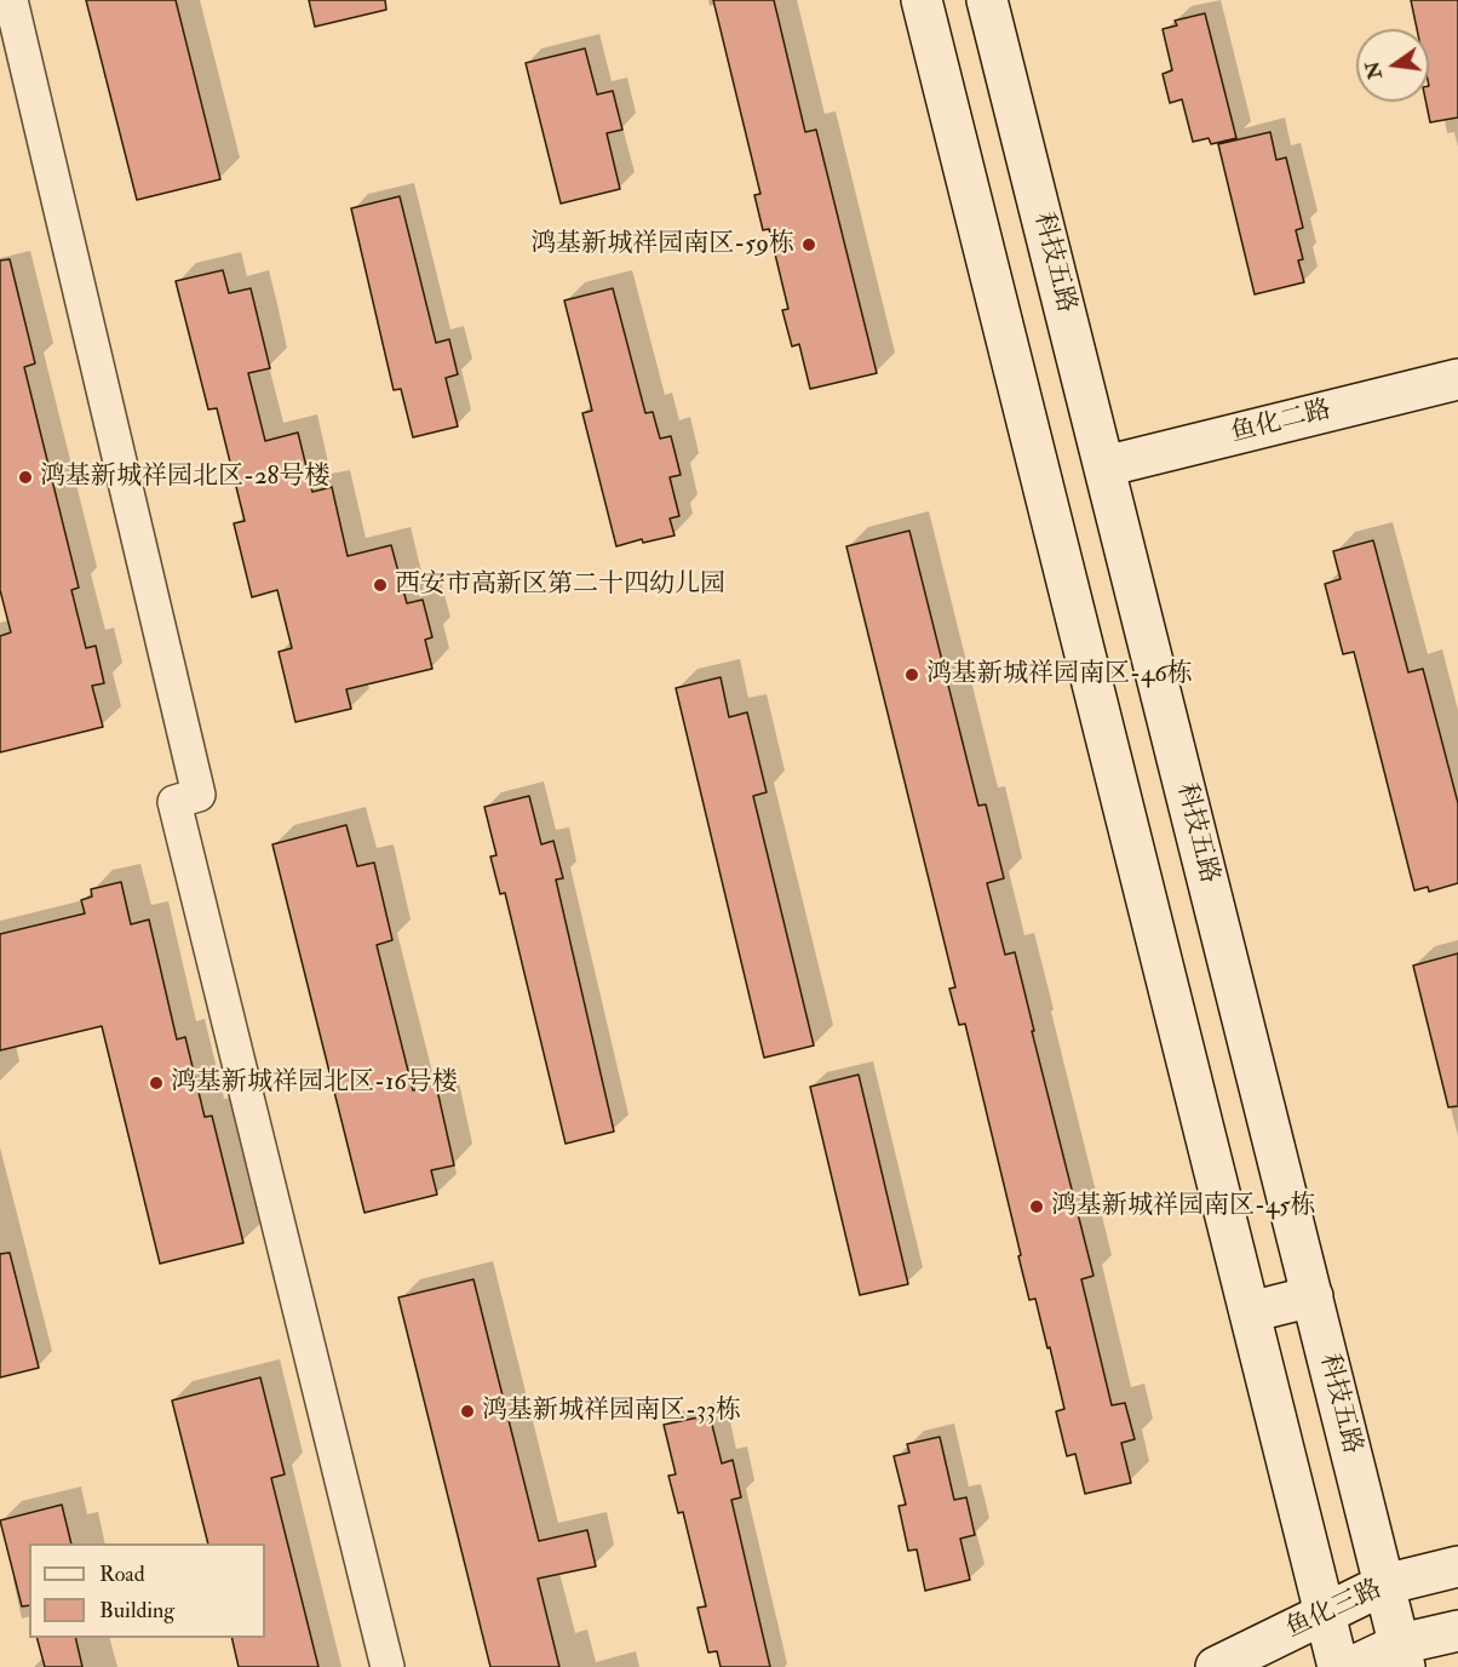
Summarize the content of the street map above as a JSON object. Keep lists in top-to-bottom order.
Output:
{
  "streets": {
    "street": ["科技五路", "鱼化二路", "鱼化三路"]
  },
  "crossings": [
    ["科技五路", "鱼化二路"],
    ["科技五路", "鱼化三路"]
  ],
  "places": [
    "鸿基新城祥园南区-59栋",
    "鸿基新城祥园北区-28号楼",
    "西安市高新区第二十四幼儿园",
    "鸿基新城祥园南区-46栋",
    "鸿基新城祥园北区-16号楼",
    "鸿基新城祥园南区-45栋",
    "鸿基新城祥园南区-33栋"
  ],
  "legend": ["Road", "Building"],
  "north": "left"
}
